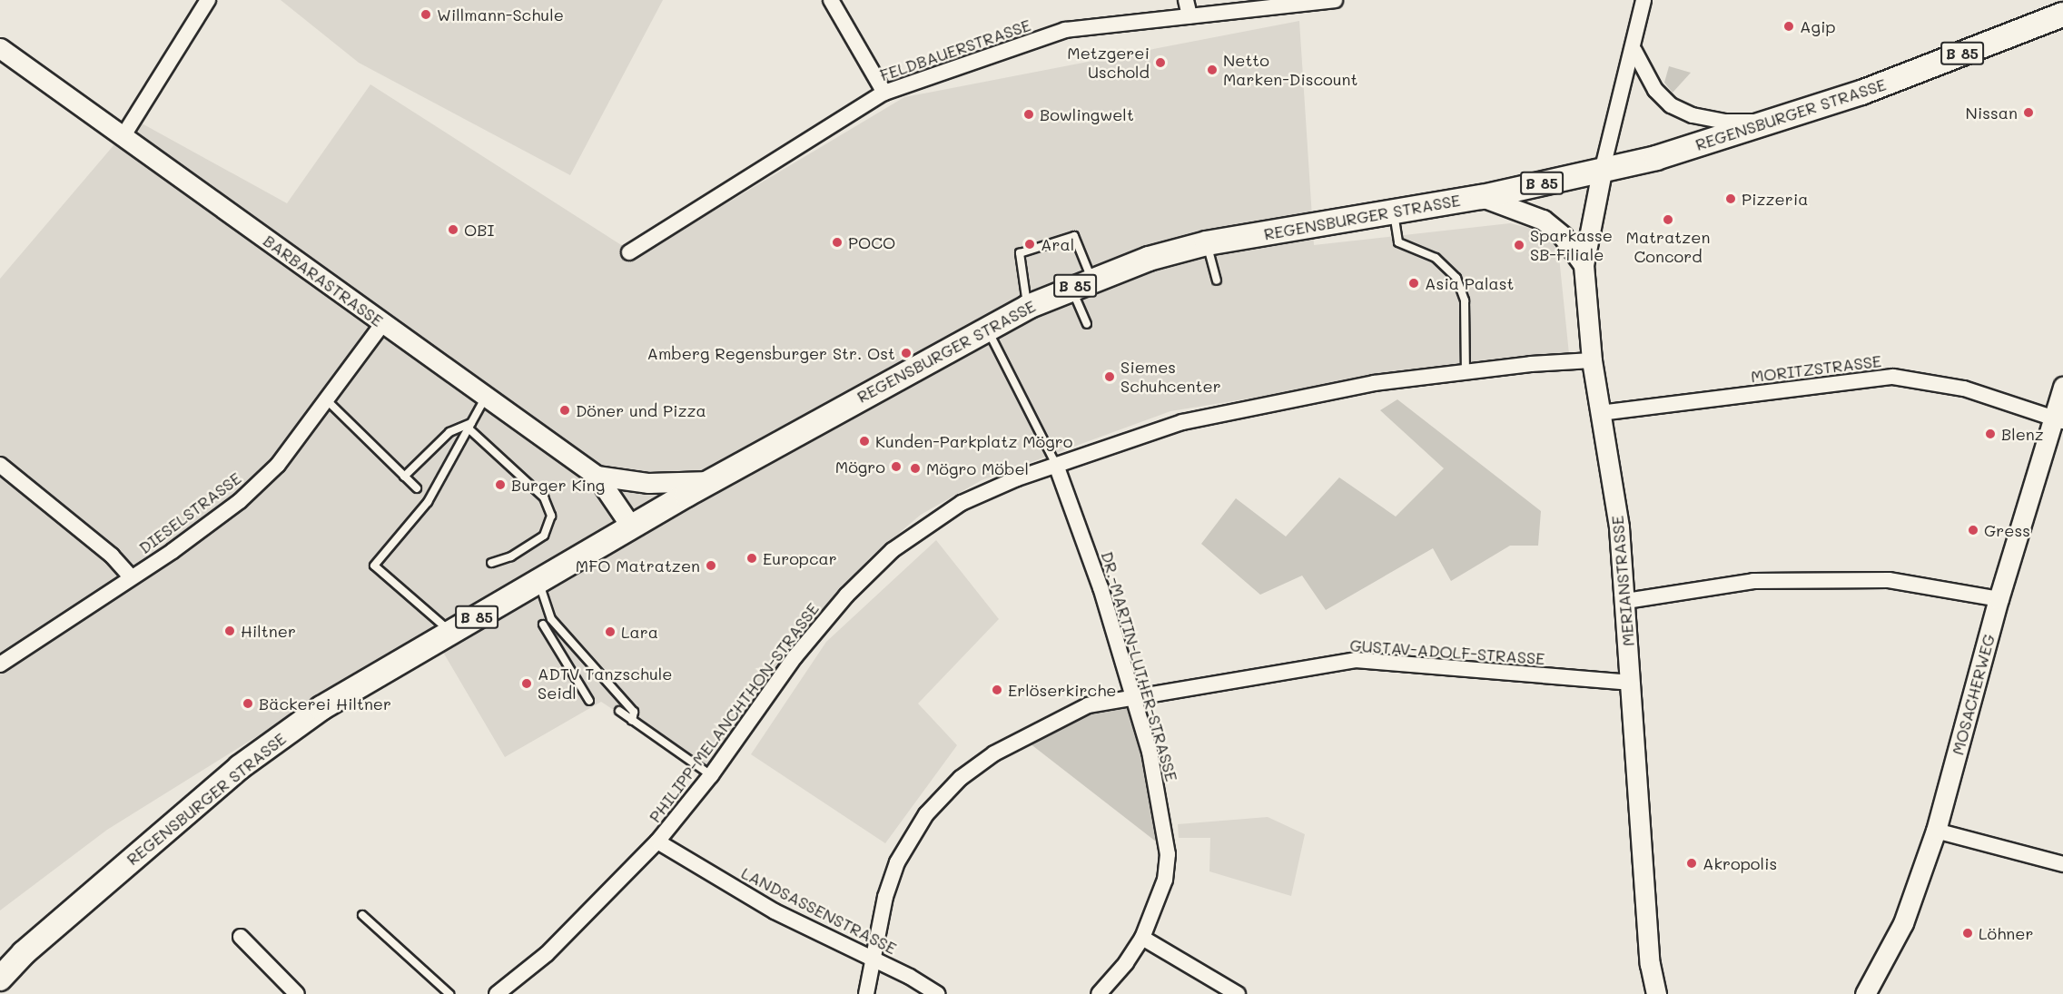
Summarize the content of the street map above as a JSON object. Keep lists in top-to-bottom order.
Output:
{
  "streets": {
    "main road": ["B 85", "REGENSBURGER STRASSE"],
    "street": [
      "FELDBAUERSTRASSE",
      "BARBARASTRASSE",
      "MORITZSTRASSE",
      "DIESELSTRASSE",
      "MERIANSTRASSE",
      "GUSTAV-ADOLF-STRASSE",
      "DR.-MARTIN-LUTHER-STRASSE",
      "MOSACHERWEG",
      "PHILIPP-MELANCHTHON-STRASSE",
      "LANDSASSENSTRASSE"
    ]
  },
  "crossings": [
    ["B 85", "REGENSBURGER STRASSE"],
    ["REGENSBURGER STRASSE", "BARBARASTRASSE"],
    ["REGENSBURGER STRASSE", "MERIANSTRASSE"],
    ["BARBARASTRASSE", "DIESELSTRASSE"],
    ["MORITZSTRASSE", "MERIANSTRASSE"],
    ["MORITZSTRASSE", "MOSACHERWEG"],
    ["MERIANSTRASSE", "GUSTAV-ADOLF-STRASSE"],
    ["MERIANSTRASSE", "PHILIPP-MELANCHTHON-STRASSE"],
    ["GUSTAV-ADOLF-STRASSE", "DR.-MARTIN-LUTHER-STRASSE"],
    ["GUSTAV-ADOLF-STRASSE", "LANDSASSENSTRASSE"],
    ["DR.-MARTIN-LUTHER-STRASSE", "PHILIPP-MELANCHTHON-STRASSE"],
    ["PHILIPP-MELANCHTHON-STRASSE", "LANDSASSENSTRASSE"]
  ],
  "places": [
    "Willmann-Schule",
    "Agip",
    "Metzgerei Uschold",
    "Netto Marken-Discount",
    "Nissan",
    "Bowlingwelt",
    "Pizzeria",
    "Matratzen Concord",
    "OBI",
    "POCO",
    "Aral",
    "Sparkasse SB-Filiale",
    "Asia Palast",
    "Amberg Regensburger Str. Ost",
    "Siemes Schuhcenter",
    "Döner und Pizza",
    "Blenz",
    "Kunden-Parkplatz Mögro",
    "Mögro",
    "Mögro Möbel",
    "Burger King",
    "Gress",
    "Europcar",
    "MFO Matratzen",
    "Hiltner",
    "Lara",
    "ADTV Tanzschule Seidl",
    "Erlöserkirche",
    "Bäckerei Hiltner",
    "Akropolis",
    "Löhner"
  ]
}
